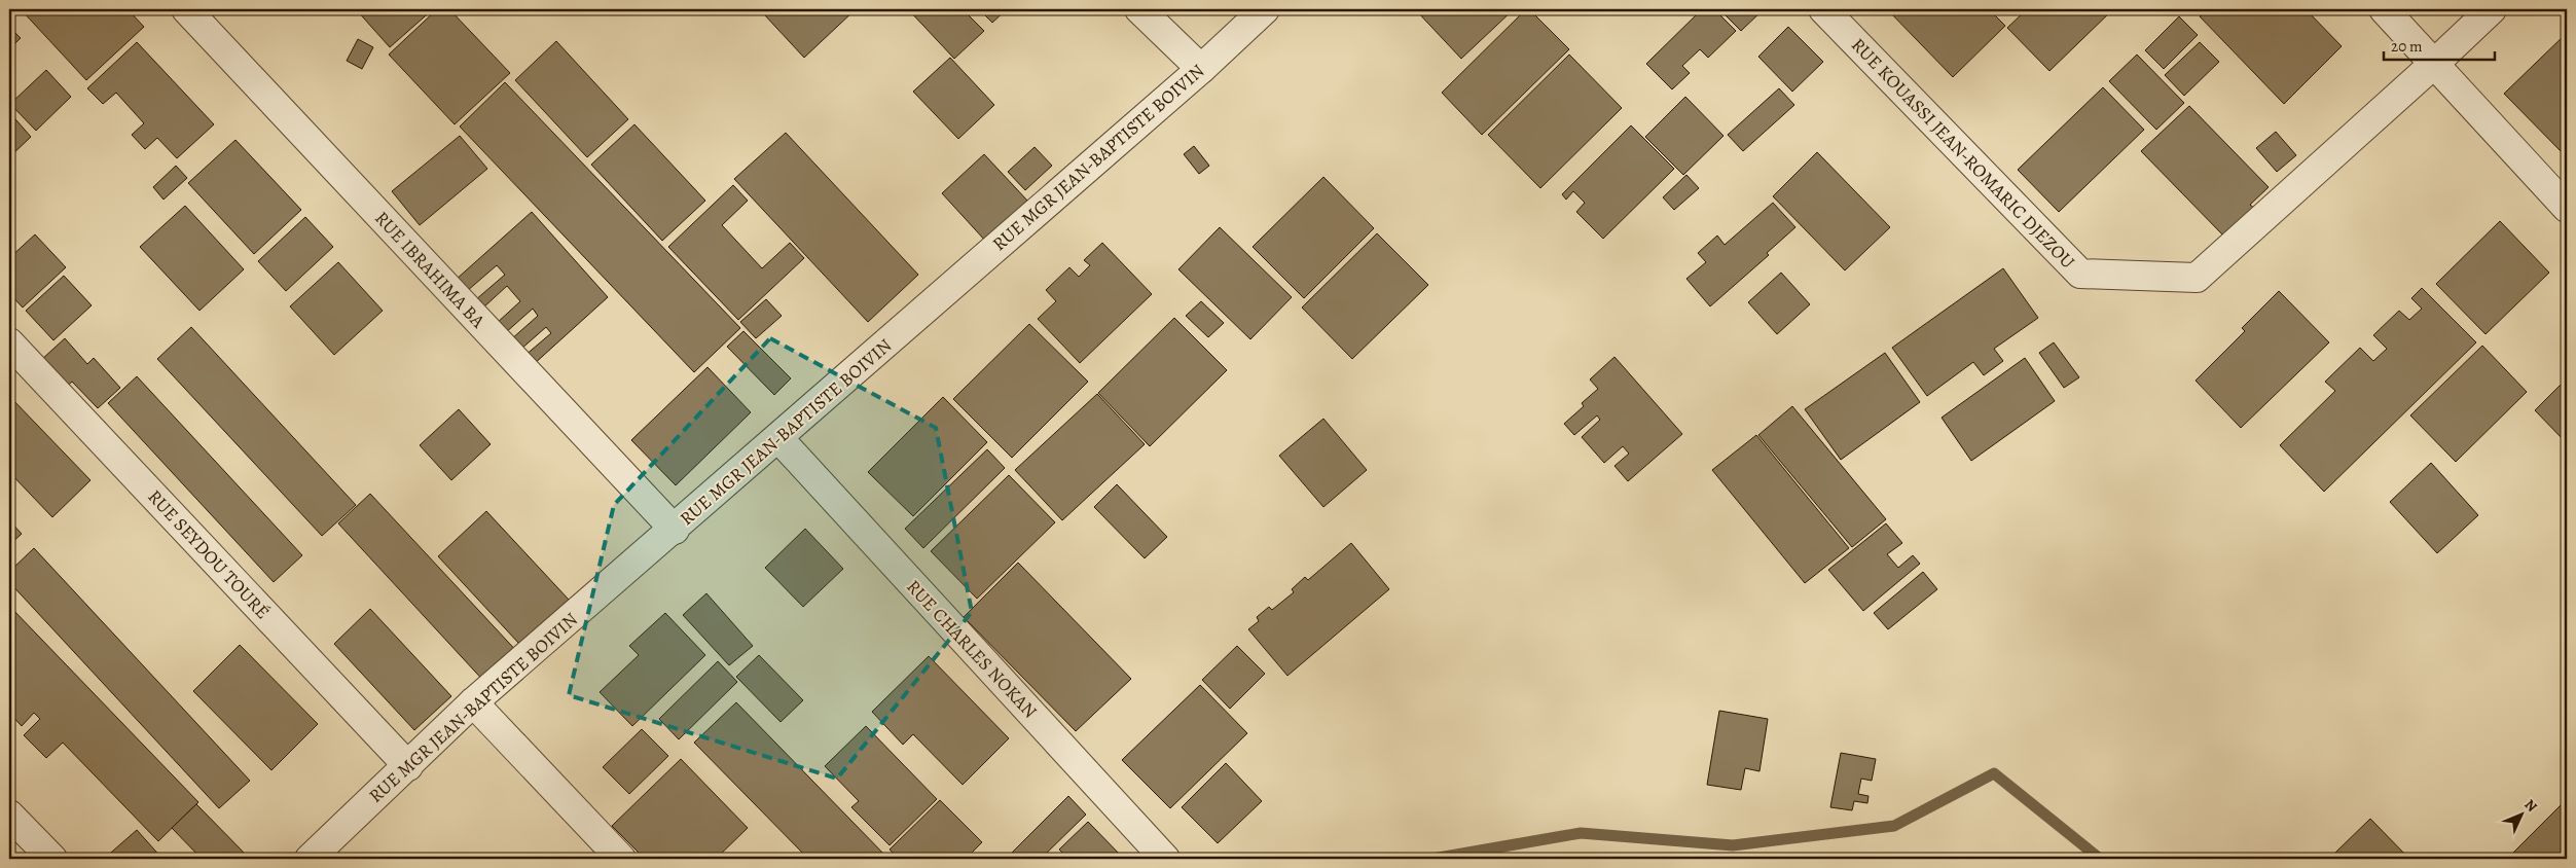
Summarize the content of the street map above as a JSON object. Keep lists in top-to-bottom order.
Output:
{
  "streets": {
    "street": [
      "RUE KOUASSI JEAN-ROMARIC DJEZOU",
      "RUE MGR JEAN-BAPTISTE BOIVIN",
      "RUE IBRAHIMA BA",
      "RUE SEYDOU TOURÉ",
      "RUE CHARLES NOKAN"
    ]
  },
  "crossings": [
    ["RUE MGR JEAN-BAPTISTE BOIVIN", "RUE IBRAHIMA BA"],
    ["RUE MGR JEAN-BAPTISTE BOIVIN", "RUE SEYDOU TOURÉ"],
    ["RUE MGR JEAN-BAPTISTE BOIVIN", "RUE CHARLES NOKAN"]
  ],
  "scale_bar": "20 m",
  "north": "top right"
}
